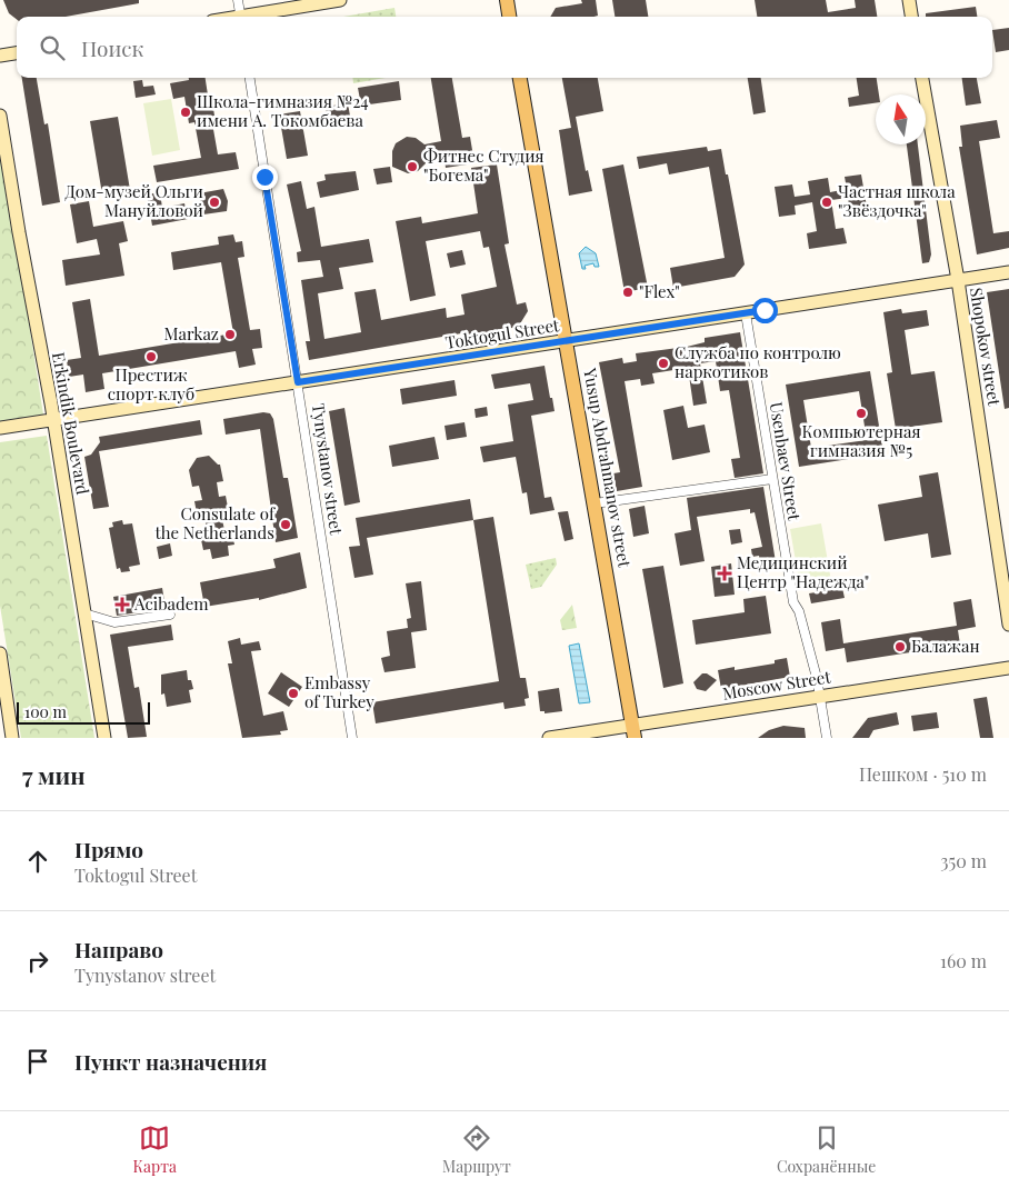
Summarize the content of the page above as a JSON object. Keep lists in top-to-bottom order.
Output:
{
  "streets": {
    "main road": [
      "Toktogul Street",
      "Shopokov street",
      "Erkindik Boulevard",
      "Yusup Abdrahmanov street",
      "Moscow Street"
    ],
    "street": ["Usenbaev Street", "Tynystanov street"]
  },
  "crossings": [
    ["Toktogul Street", "Shopokov street"],
    ["Toktogul Street", "Erkindik Boulevard"],
    ["Toktogul Street", "Usenbaev Street"],
    ["Toktogul Street", "Yusup Abdrahmanov street"],
    ["Toktogul Street", "Tynystanov street"],
    ["Usenbaev Street", "Moscow Street"],
    ["Yusup Abdrahmanov street", "Moscow Street"]
  ],
  "places": {
    "other": [
      "Школа-гимназия №24 имени А. Токомбаева",
      "Фитнес Студия \"Богема\"",
      "Дом-музей Ольги Мануйловой",
      "Частная школа \"Звёздочка\"",
      "\"Flex\"",
      "Markaz",
      "Престиж спорт клуб",
      "Служба по контролю наркотиков",
      "Компьютерная гимназия №5",
      "Consulate of the Netherlands",
      "Балажан",
      "Embassy of Turkey"
    ],
    "health": ["Медицинский Центр \"Надежда\"", "Acibadem"]
  },
  "scale_bar": "100 m",
  "north": "top",
  "page": {
    "search": "Поиск",
    "scale": "100 m",
    "heading": ["7 мин", "Пешком · 510 m"],
    "list": [
      ["Прямо", "Toktogul Street", "350 m"],
      ["Направо", "Tynystanov street", "160 m"],
      "Пункт назначения"
    ],
    "nav": ["Карта", "Маршрут", "Сохранённые"]
  }
}
